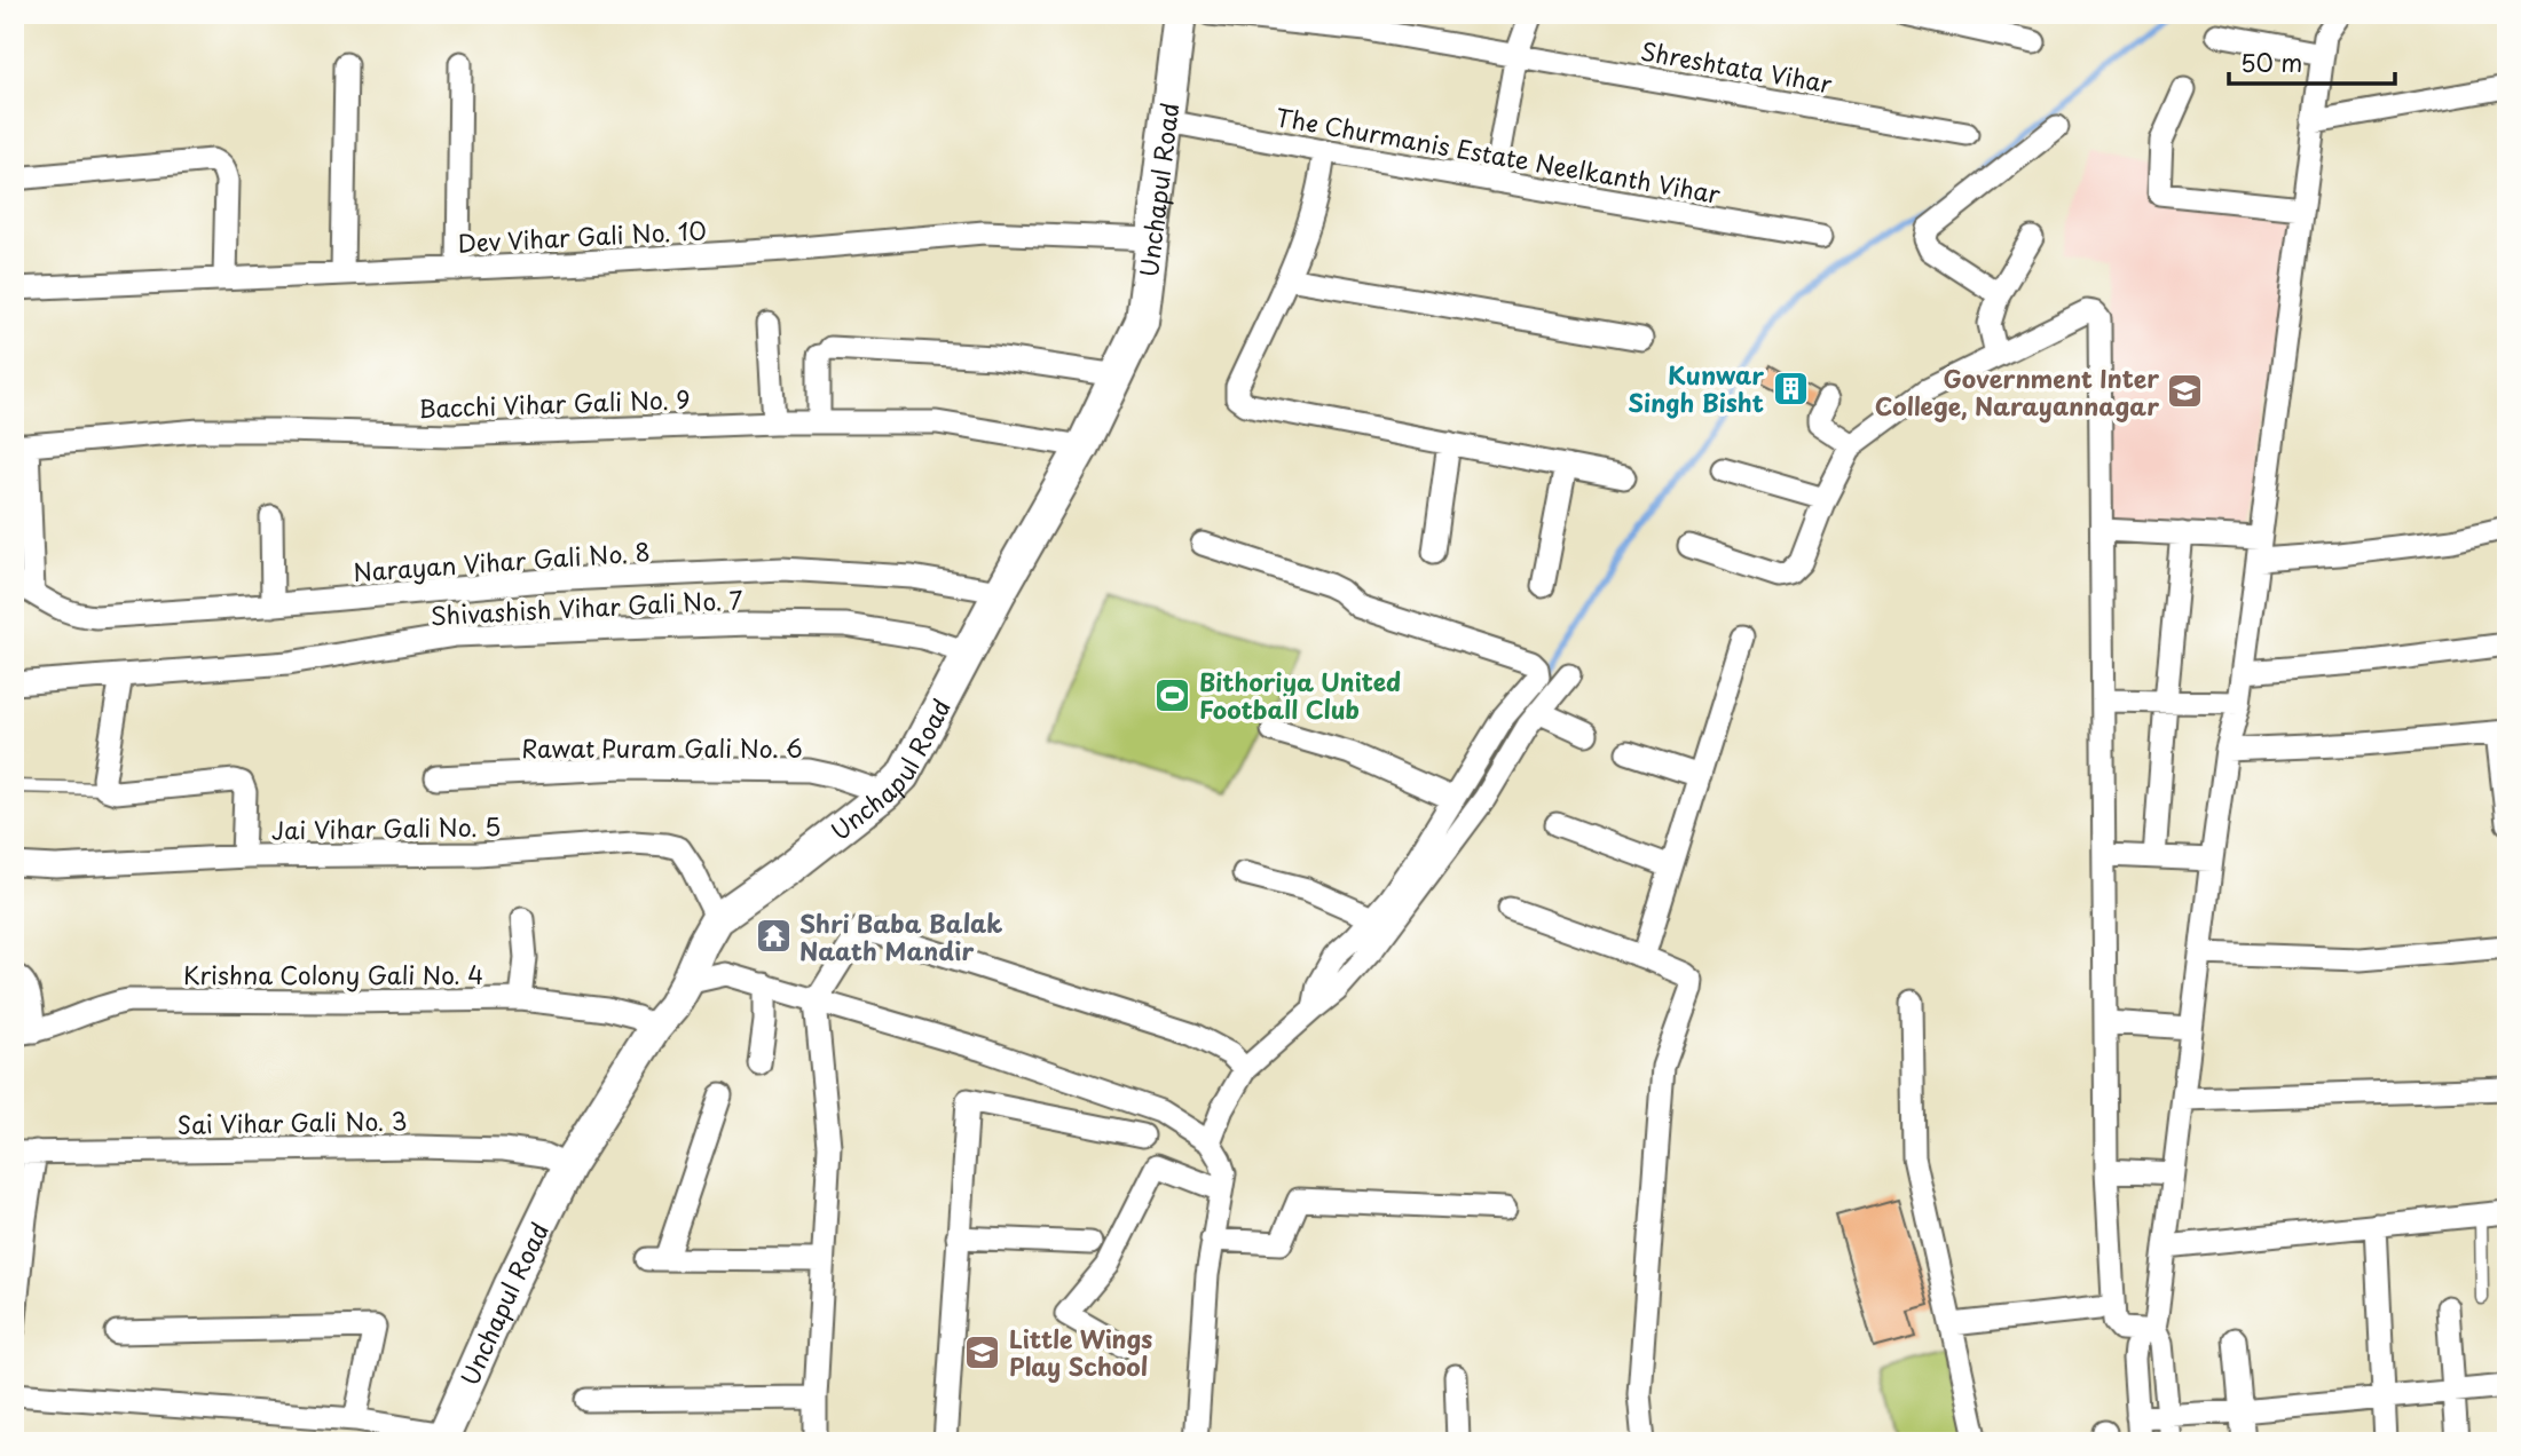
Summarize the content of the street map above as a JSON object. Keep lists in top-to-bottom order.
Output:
{
  "streets": {
    "street": [
      "Shreshtata Vihar",
      "The Churmanis Estate Neelkanth Vihar",
      "Unchapul Road",
      "Dev Vihar Gali No. 10",
      "Bacchi Vihar Gali No. 9",
      "Narayan Vihar Gali No. 8",
      "Shivashish Vihar Gali No. 7",
      "Rawat Puram Gali No. 6",
      "Jai Vihar Gali No. 5",
      "Krishna Colony Gali No. 4",
      "Sai Vihar Gali No. 3"
    ]
  },
  "crossings": [
    ["The Churmanis Estate Neelkanth Vihar", "Unchapul Road"],
    ["Unchapul Road", "Dev Vihar Gali No. 10"],
    ["Unchapul Road", "Bacchi Vihar Gali No. 9"],
    ["Unchapul Road", "Narayan Vihar Gali No. 8"],
    ["Unchapul Road", "Shivashish Vihar Gali No. 7"],
    ["Unchapul Road", "Rawat Puram Gali No. 6"],
    ["Unchapul Road", "Jai Vihar Gali No. 5"],
    ["Unchapul Road", "Krishna Colony Gali No. 4"],
    ["Unchapul Road", "Sai Vihar Gali No. 3"]
  ],
  "places": {
    "building": ["Kunwar Singh Bisht"],
    "school or university": ["Government Inter College, Narayannagar", "Little Wings Play School"],
    "sports": ["Bithoriya United Football Club"],
    "temple": ["Shri Baba Balak Naath Mandir"]
  },
  "scale_bar": "50 m"
}
